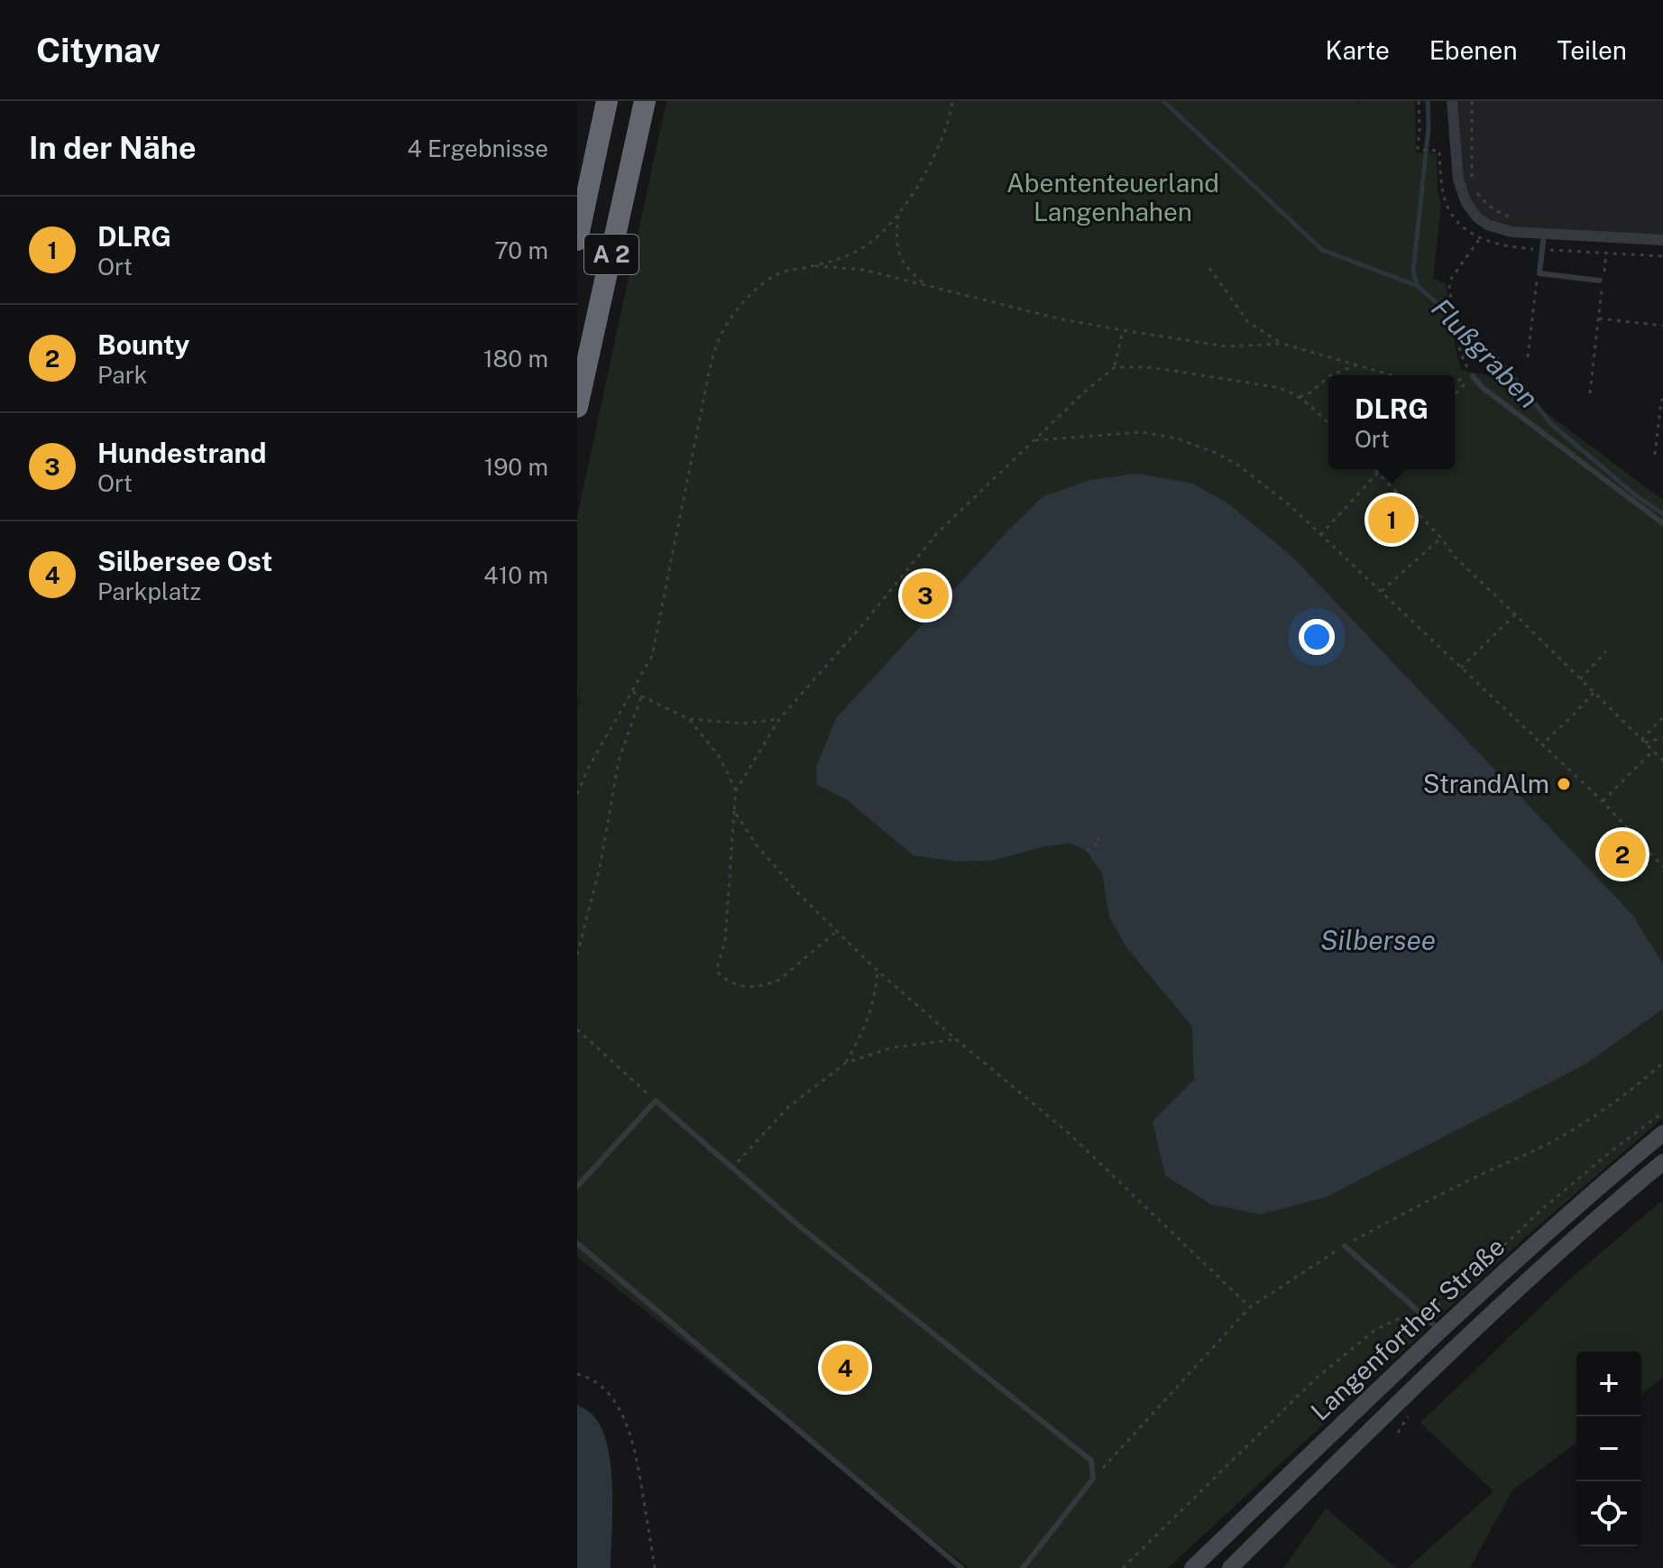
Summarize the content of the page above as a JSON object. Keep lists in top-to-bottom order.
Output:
{
  "streets": {
    "highway": ["A 2"],
    "main road": ["Langenforther Straße"]
  },
  "water": ["Flußgraben", "Silbersee"],
  "parks": ["Abententeuerland Langenhahen"],
  "places": ["StrandAlm"],
  "page": {
    "header": "Citynav",
    "nav": ["Karte", "Ebenen", "Teilen"],
    "heading": ["In der Nähe", "4 Ergebnisse"],
    "list": [
      {
        "mark": "1",
        "name": "DLRG",
        "note": "Ort",
        "value": "70 m"
      },
      {
        "mark": "2",
        "name": "Bounty",
        "note": "Park",
        "value": "180 m"
      },
      {
        "mark": "3",
        "name": "Hundestrand",
        "note": "Ort",
        "value": "190 m"
      },
      {
        "mark": "4",
        "name": "Silbersee Ost",
        "note": "Parkplatz",
        "value": "410 m"
      }
    ],
    "popup": ["DLRG", "Ort"],
    "pins": [
      "1",
      "3",
      "2",
      "4"
    ],
    "map_buttons": ["+", "−"]
  }
}
